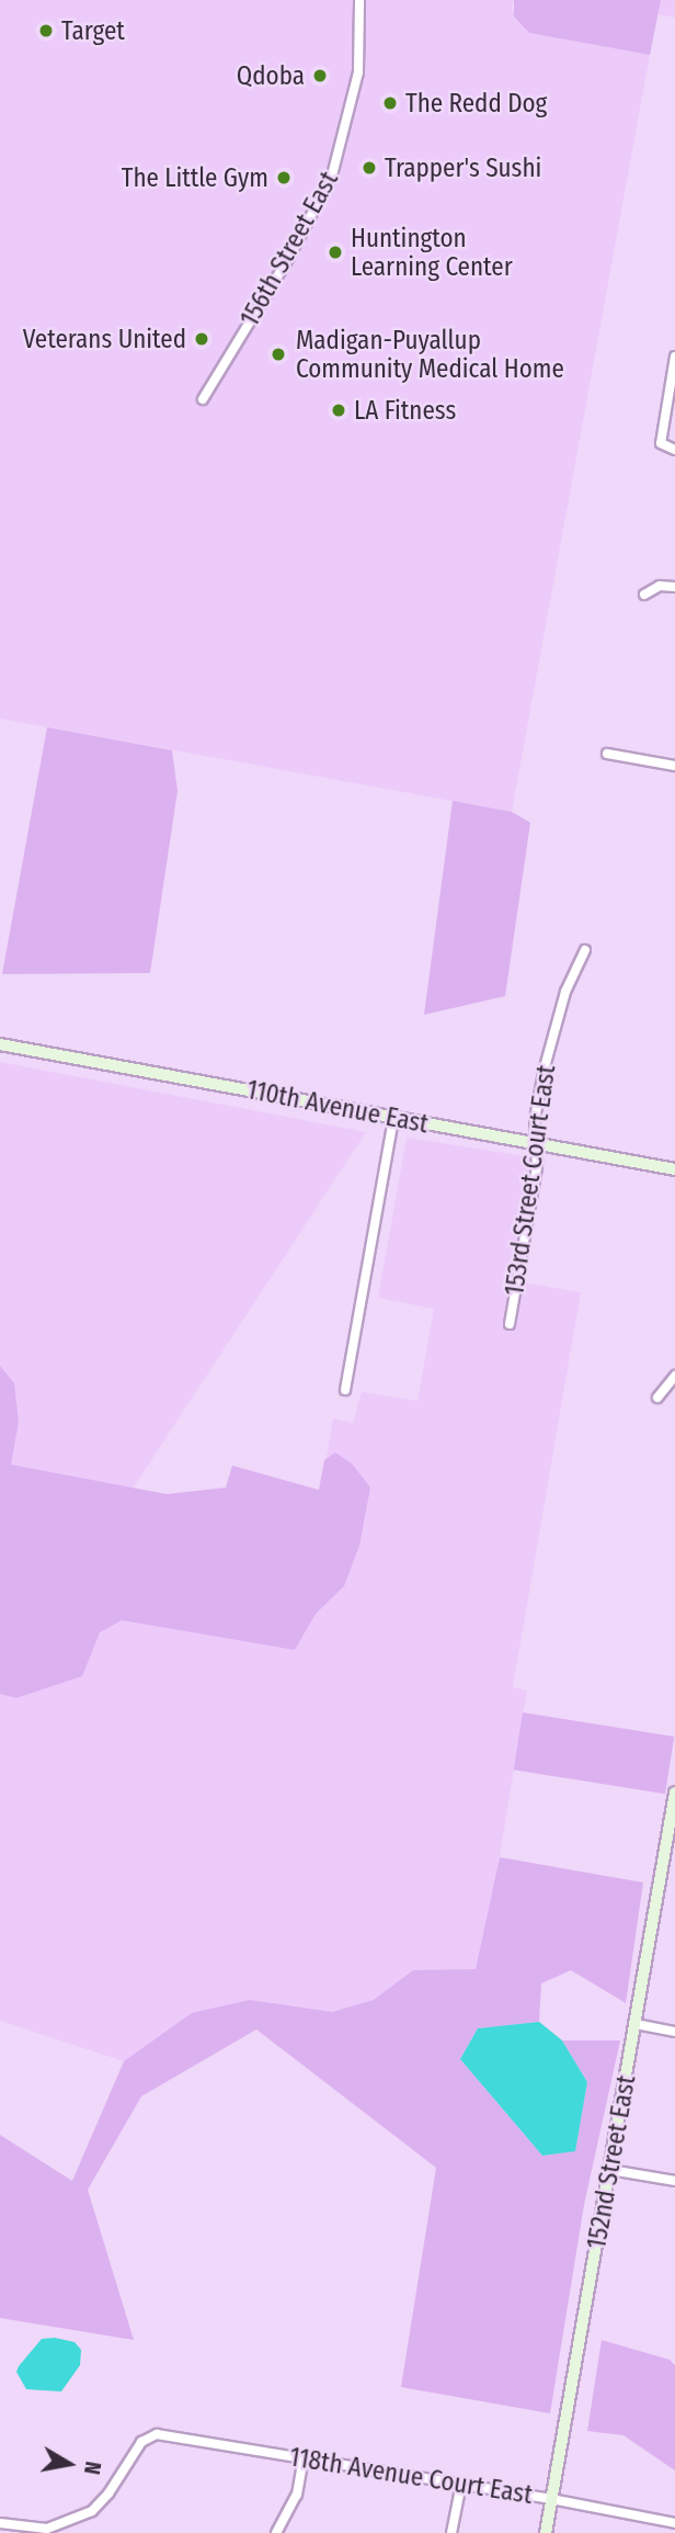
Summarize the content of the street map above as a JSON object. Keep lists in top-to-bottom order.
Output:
{
  "streets": {
    "main road": ["110th Avenue East", "152nd Street East"],
    "street": ["156th Street East", "153rd Street Court East", "118th Avenue Court East"]
  },
  "crossings": [
    ["110th Avenue East", "153rd Street Court East"],
    ["152nd Street East", "118th Avenue Court East"]
  ],
  "places": [
    "Target",
    "Qdoba",
    "The Redd Dog",
    "Trapper's Sushi",
    "The Little Gym",
    "Huntington Learning Center",
    "Veterans United",
    "Madigan-Puyallup Community Medical Home",
    "LA Fitness"
  ],
  "north": "right"
}
